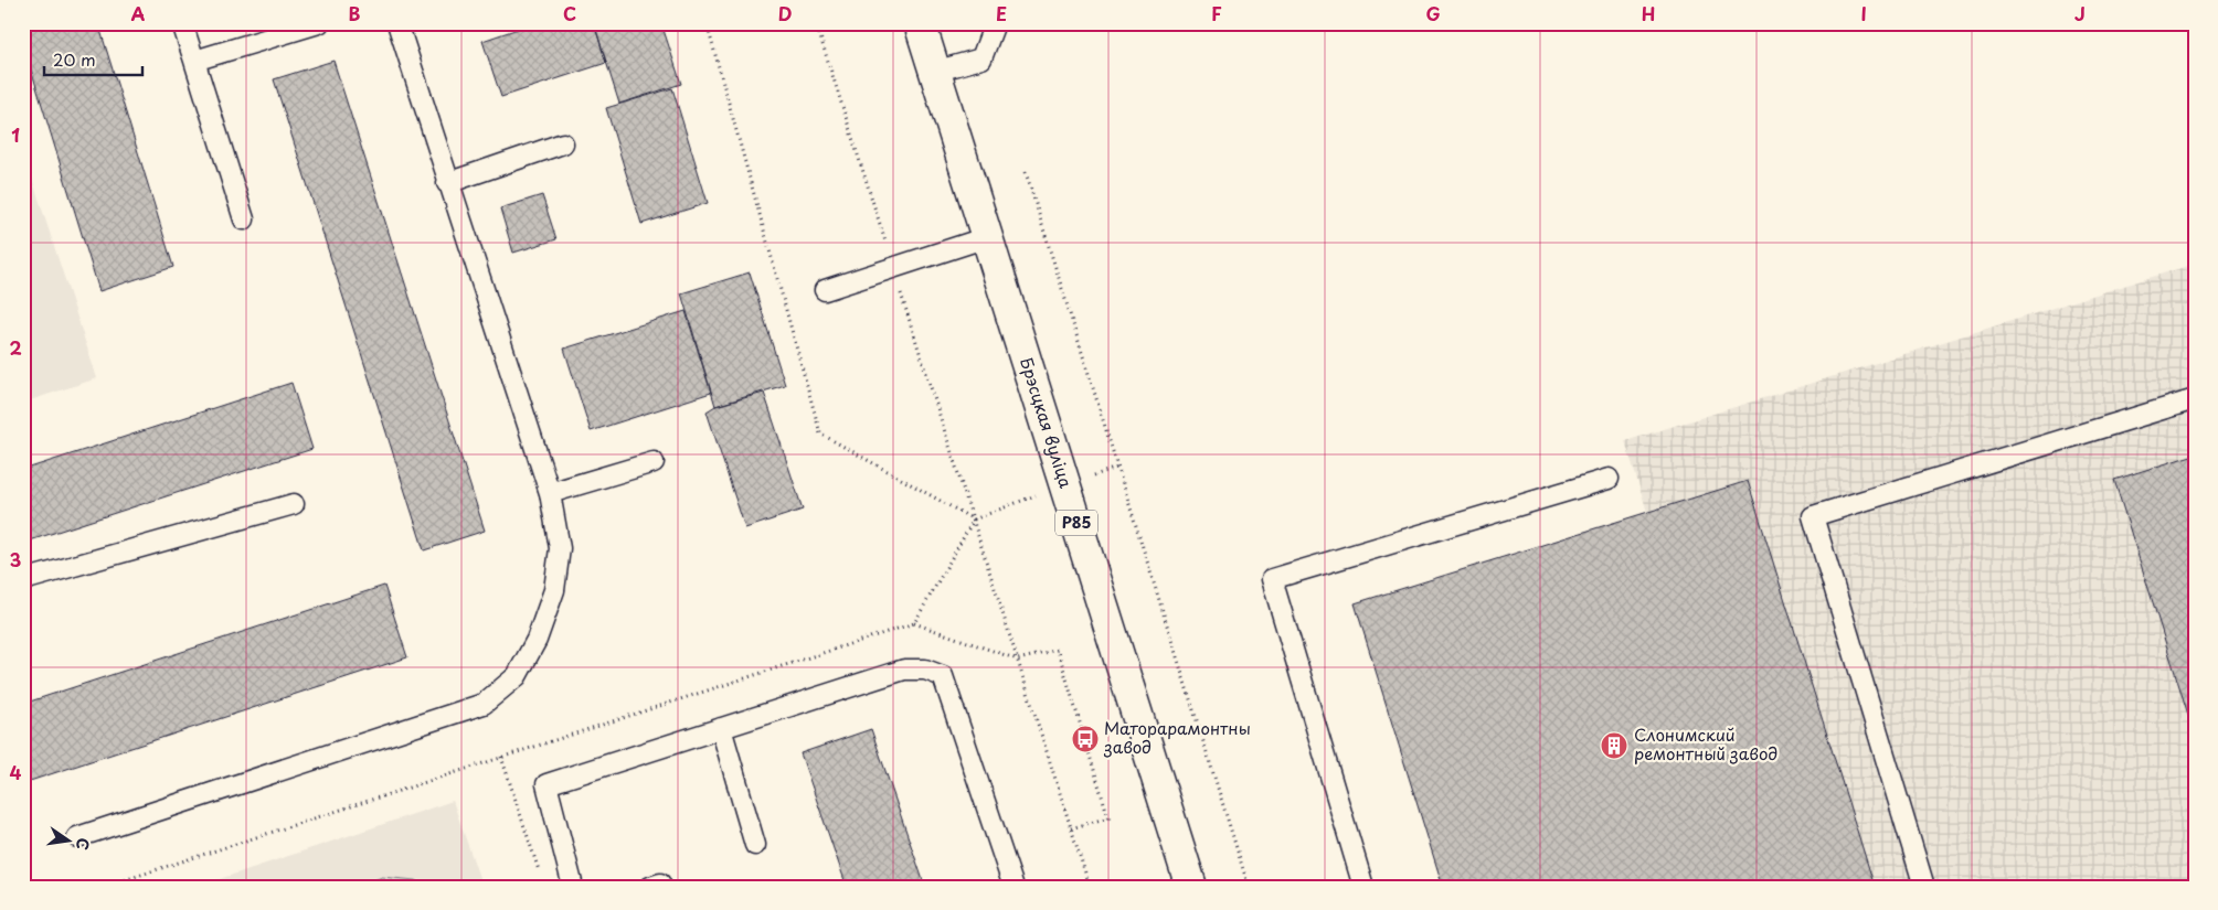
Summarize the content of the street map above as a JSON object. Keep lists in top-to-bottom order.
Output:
{
  "streets": {
    "main road": ["Брэсцкая вуліца", "Р85"]
  },
  "places": {
    "bus stop": ["Маторарамонтны завод"],
    "building": ["Слонимский ремонтный завод"]
  },
  "scale_bar": "20 m",
  "north": "right",
  "grid": {
    "columns": [
      "A",
      "B",
      "C",
      "D",
      "E",
      "F",
      "G",
      "H",
      "I",
      "J"
    ],
    "rows": [
      "1",
      "2",
      "3",
      "4"
    ]
  }
}
